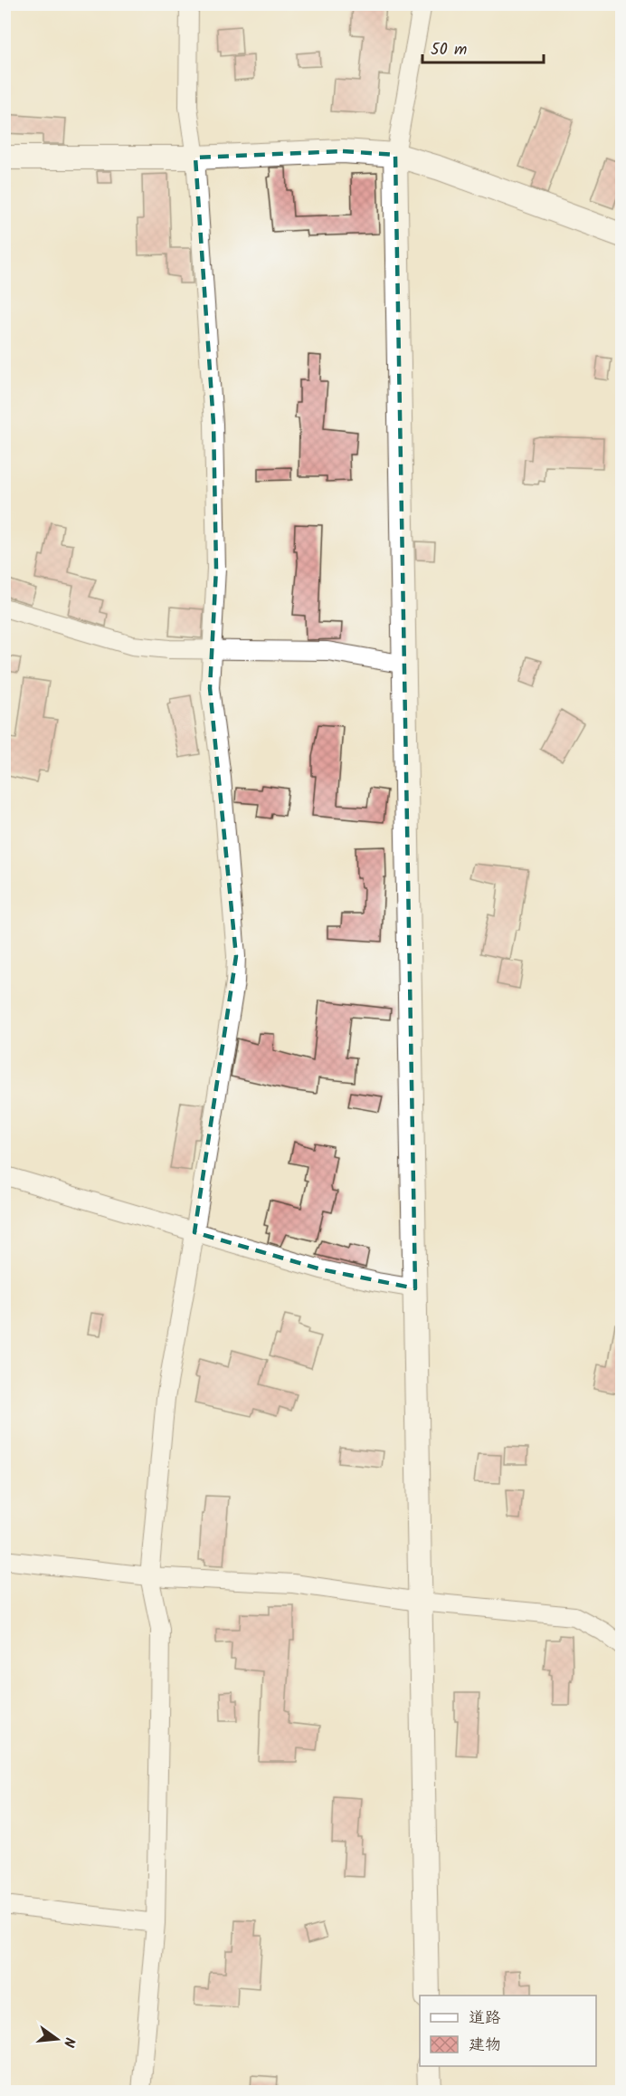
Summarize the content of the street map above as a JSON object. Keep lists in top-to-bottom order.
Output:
{
  "legend": ["道路", "建物"],
  "scale_bar": "50 m",
  "north": "right"
}
